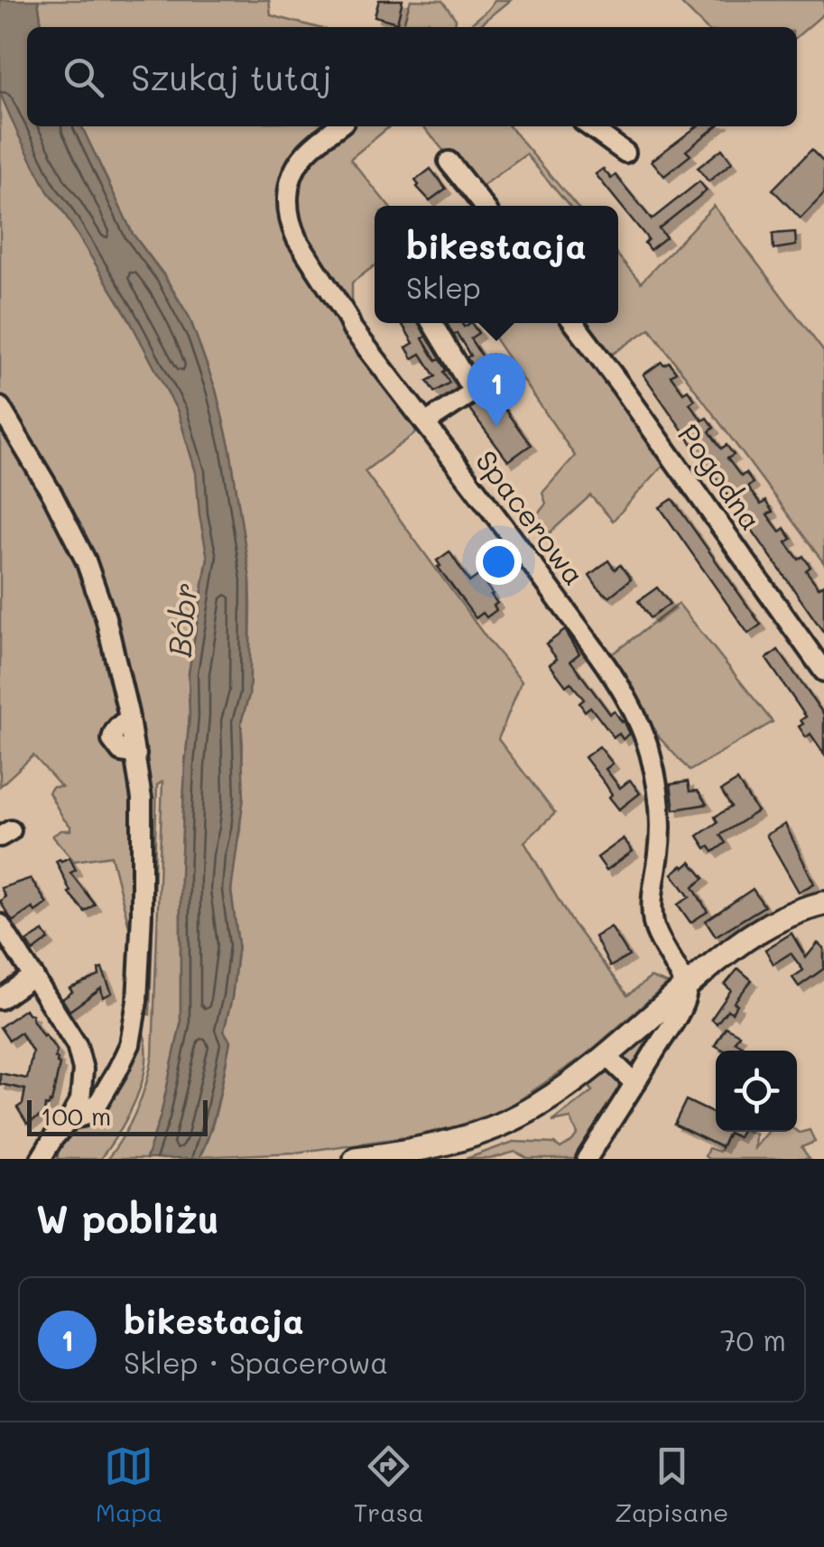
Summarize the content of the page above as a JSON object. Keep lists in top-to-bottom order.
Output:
{
  "streets": {
    "street": ["Pogodna", "Spacerowa"]
  },
  "water": ["Bóbr"],
  "scale_bar": "100 m",
  "page": {
    "search": "Szukaj tutaj",
    "popup": ["bikestacja", "Sklep"],
    "pins": "1",
    "scale": "100 m",
    "heading": "W pobliżu",
    "list": [
      {
        "mark": "1",
        "name": "bikestacja",
        "note": "Sklep · Spacerowa",
        "value": "70 m"
      }
    ],
    "nav": ["Mapa", "Trasa", "Zapisane"]
  }
}
